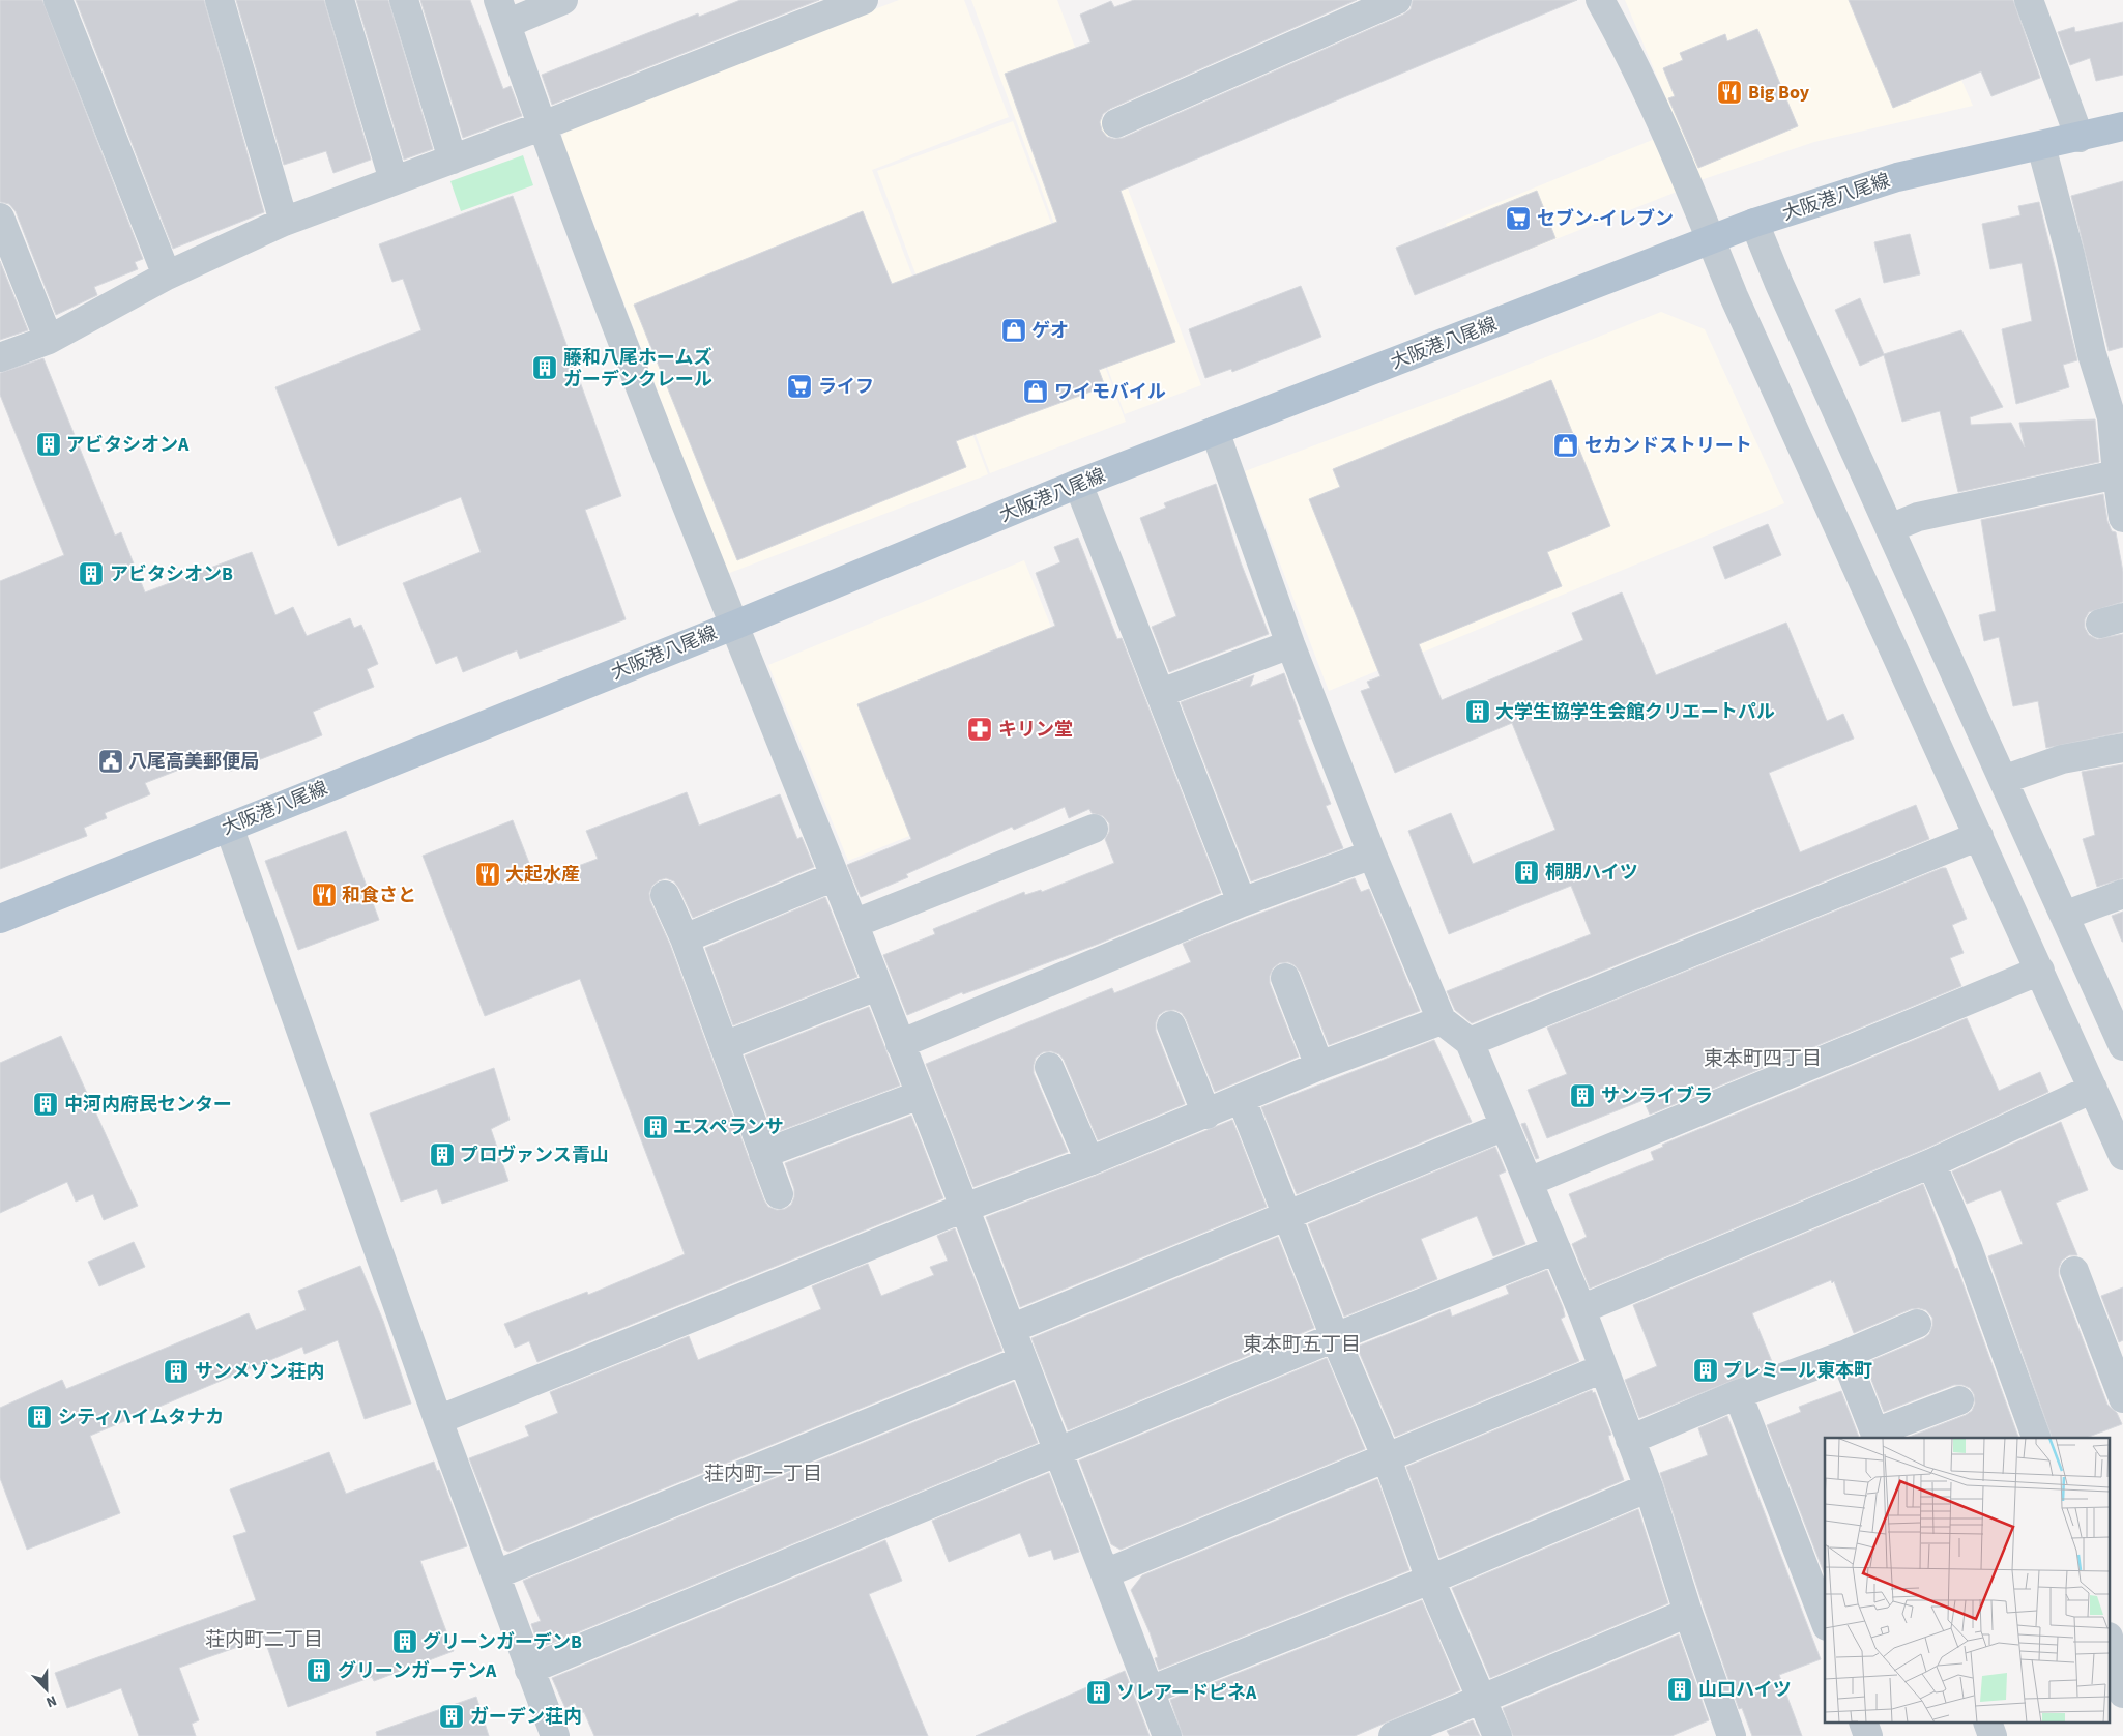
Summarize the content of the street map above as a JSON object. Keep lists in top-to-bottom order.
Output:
{
  "streets": {
    "main road": ["大阪港八尾線"]
  },
  "districts": [
    "東本町四丁目",
    "東本町五丁目",
    "荘内町一丁目",
    "荘内町二丁目"
  ],
  "places": {
    "restaurant": ["Big Boy", "大起水産", "和食さと"],
    "supermarket": ["セブン-イレブン", "ライフ"],
    "shop": ["ゲオ", "ワイモバイル", "セカンドストリート"],
    "building": [
      "藤和八尾ホームズ ガーデンクレール",
      "アビタシオンA",
      "アビタシオンB",
      "大学生協学生会館クリエートパル",
      "桐朋ハイツ",
      "サンライブラ",
      "中河内府民センター",
      "エスペランサ",
      "プロヴァンス青山",
      "プレミール東本町",
      "サンメゾン荘内",
      "シティハイムタナカ",
      "グリーンガーデンB",
      "グリーンガーテンA",
      "山口ハイツ",
      "ソレアードピネA",
      "ガーデン荘内"
    ],
    "pharmacy": ["キリン堂"],
    "public building": ["八尾高美郵便局"]
  },
  "north": "bottom"
}
